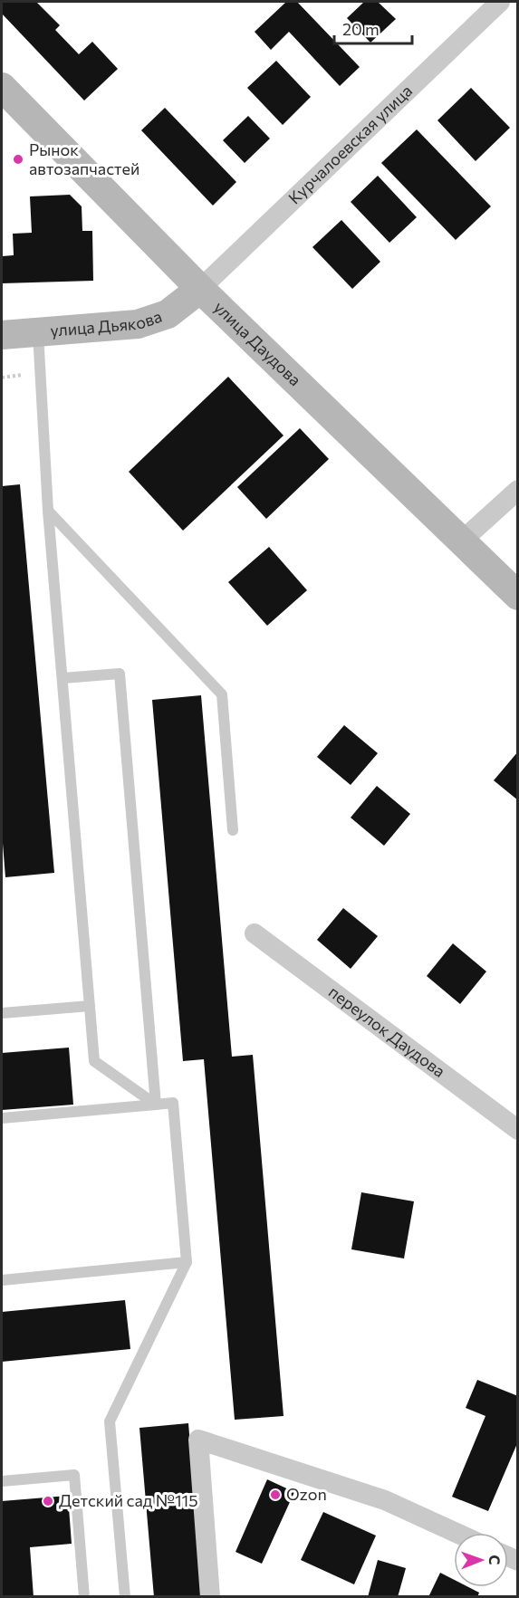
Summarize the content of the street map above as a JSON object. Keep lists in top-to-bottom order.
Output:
{
  "streets": {
    "street": [
      "Курчалоевская улица",
      "улица Дьякова",
      "улица Даудова",
      "переулок Даудова"
    ]
  },
  "crossings": [
    ["Курчалоевская улица", "улица Дьякова"],
    ["Курчалоевская улица", "улица Даудова"],
    ["улица Дьякова", "улица Даудова"]
  ],
  "places": ["Рынок автозапчастей", "Ozon", "Детский сад №115"],
  "scale_bar": "20 m",
  "north": "right"
}
